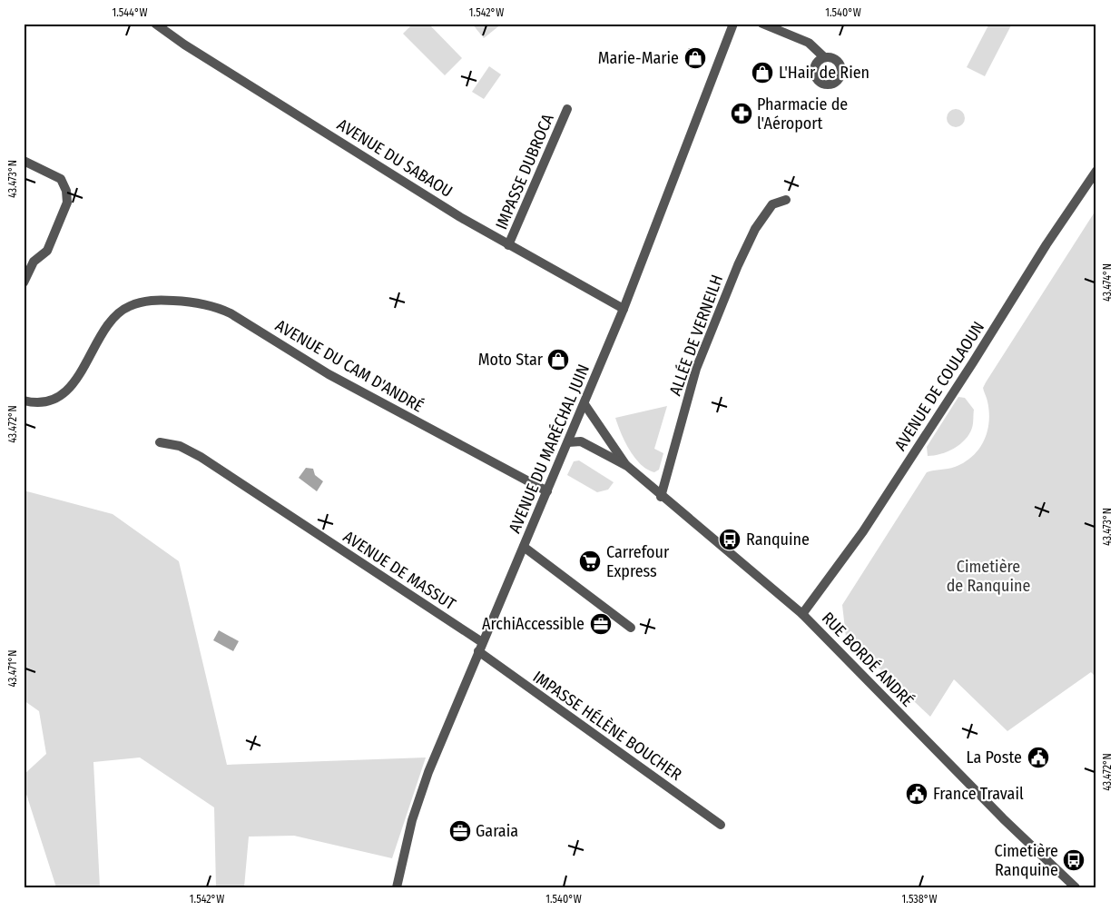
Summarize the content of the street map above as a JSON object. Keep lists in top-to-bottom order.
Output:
{
  "streets": {
    "street": [
      "AVENUE DU SABAOU",
      "IMPASSE DUBROCA",
      "ALLÉE DE VERNEILH",
      "AVENUE DU CAM D'ANDRÉ",
      "AVENUE DE COULAOUN",
      "AVENUE DU MARÉCHAL JUIN",
      "AVENUE DE MASSUT",
      "RUE BORDÉ ANDRÉ",
      "IMPASSE HÉLÈNE BOUCHER"
    ]
  },
  "crossings": [
    ["AVENUE DU SABAOU", "IMPASSE DUBROCA"],
    ["AVENUE DU SABAOU", "AVENUE DU MARÉCHAL JUIN"],
    ["ALLÉE DE VERNEILH", "RUE BORDÉ ANDRÉ"],
    ["AVENUE DU CAM D'ANDRÉ", "AVENUE DU MARÉCHAL JUIN"],
    ["AVENUE DE COULAOUN", "RUE BORDÉ ANDRÉ"],
    ["AVENUE DU MARÉCHAL JUIN", "AVENUE DE MASSUT"],
    ["AVENUE DU MARÉCHAL JUIN", "RUE BORDÉ ANDRÉ"],
    ["AVENUE DU MARÉCHAL JUIN", "IMPASSE HÉLÈNE BOUCHER"]
  ],
  "parks": ["Cimetière de Ranquine"],
  "places": {
    "shop": ["Marie-Marie", "L'Hair de Rien", "Moto Star"],
    "pharmacy": ["Pharmacie de l'Aéroport"],
    "bus stop": ["Ranquine", "Cimetière Ranquine"],
    "supermarket": ["Carrefour Express"],
    "office": ["ArchiAccessible", "Garaia"],
    "public building": ["La Poste", "France Travail"]
  },
  "coordinates": [
    "1.544°W",
    "1.542°W",
    "1.540°W",
    "43.473°N",
    "43.474°N",
    "43.472°N",
    "43.471°N",
    "1.538°W"
  ]
}
